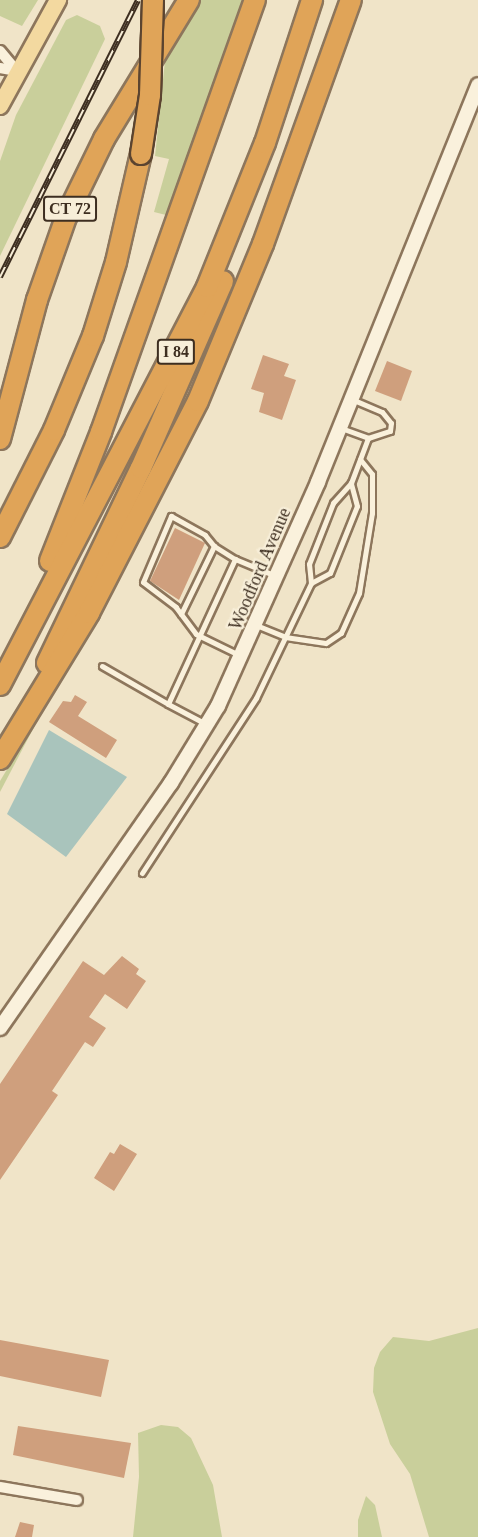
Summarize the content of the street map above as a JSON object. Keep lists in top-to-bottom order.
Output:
{
  "streets": {
    "highway": ["CT 72", "I 84"],
    "street": ["Woodford Avenue"]
  }
}
